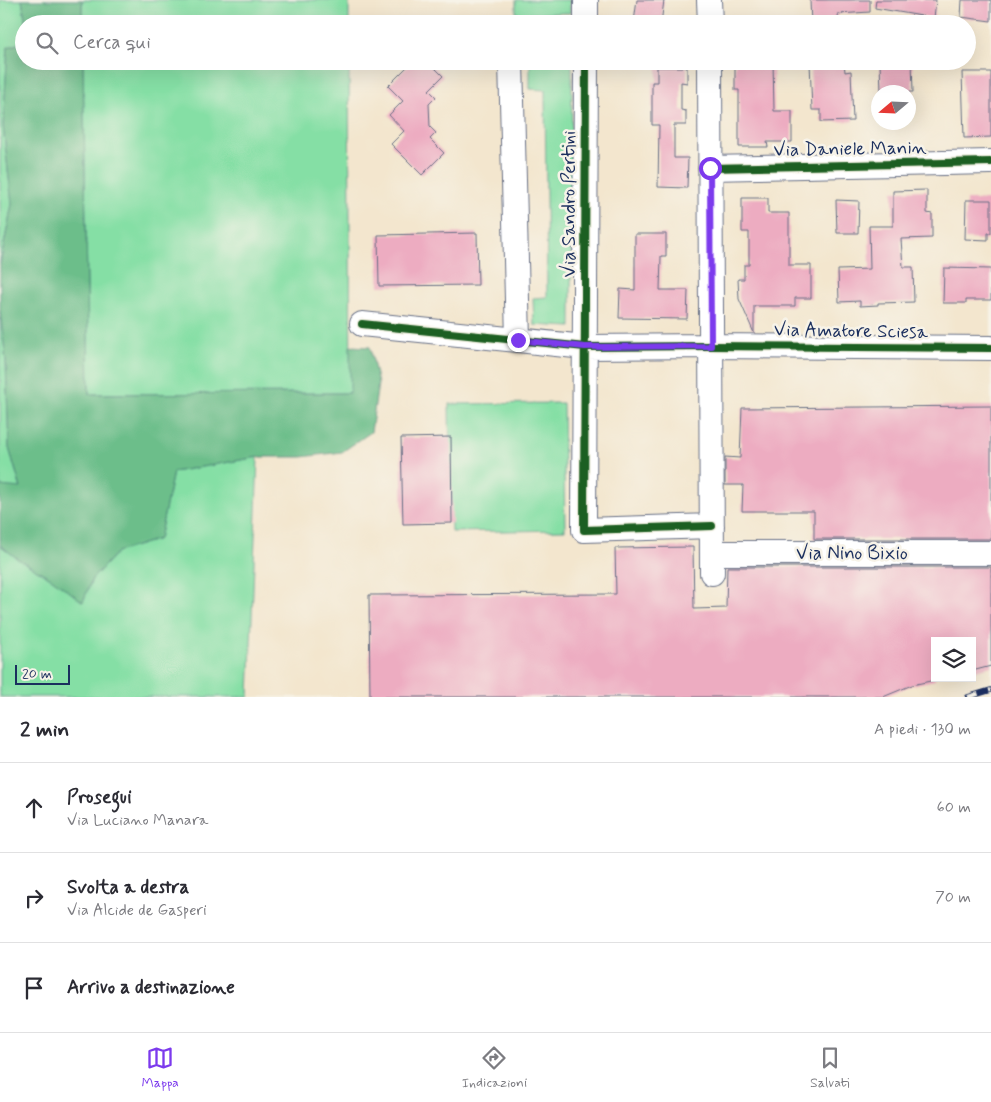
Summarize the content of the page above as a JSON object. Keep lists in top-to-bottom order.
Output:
{
  "streets": {
    "street": [
      "Via Daniele Manin",
      "Via Sandro Pertini",
      "Via Amatore Sciesa",
      "Via Nino Bixio"
    ]
  },
  "crossings": [
    ["Via Sandro Pertini", "Via Amatore Sciesa"],
    ["Via Sandro Pertini", "Via Nino Bixio"]
  ],
  "scale_bar": "20 m",
  "north": "left",
  "page": {
    "search": "Cerca qui",
    "scale": "20 m",
    "heading": ["2 min", "A piedi · 130 m"],
    "list": [
      ["Prosegui", "Via Luciano Manara", "60 m"],
      ["Svolta a destra", "Via Alcide de Gasperi", "70 m"],
      "Arrivo a destinazione"
    ],
    "nav": ["Mappa", "Indicazioni", "Salvati"]
  }
}
